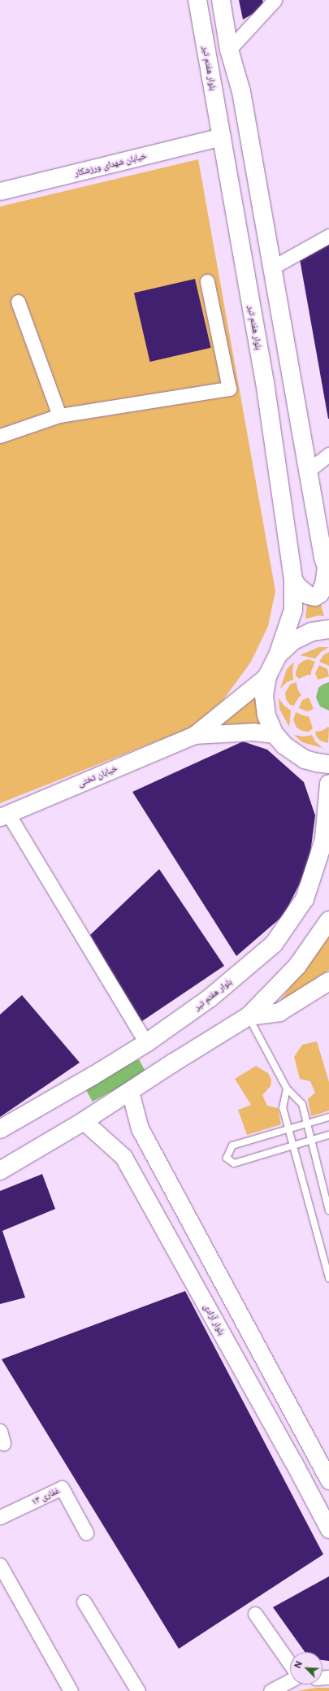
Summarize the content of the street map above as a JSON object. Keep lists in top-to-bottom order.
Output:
{
  "streets": {
    "main road": ["بلوار هفتم تیر"],
    "street": [
      "خیابان شهدای ورزشکار",
      "خیابان تختی",
      "بلوار آزادی",
      "غفاری ۱۳"
    ]
  },
  "crossings": [
    ["بلوار هفتم تیر", "خیابان شهدای ورزشکار"]
  ],
  "north": "top left"
}
